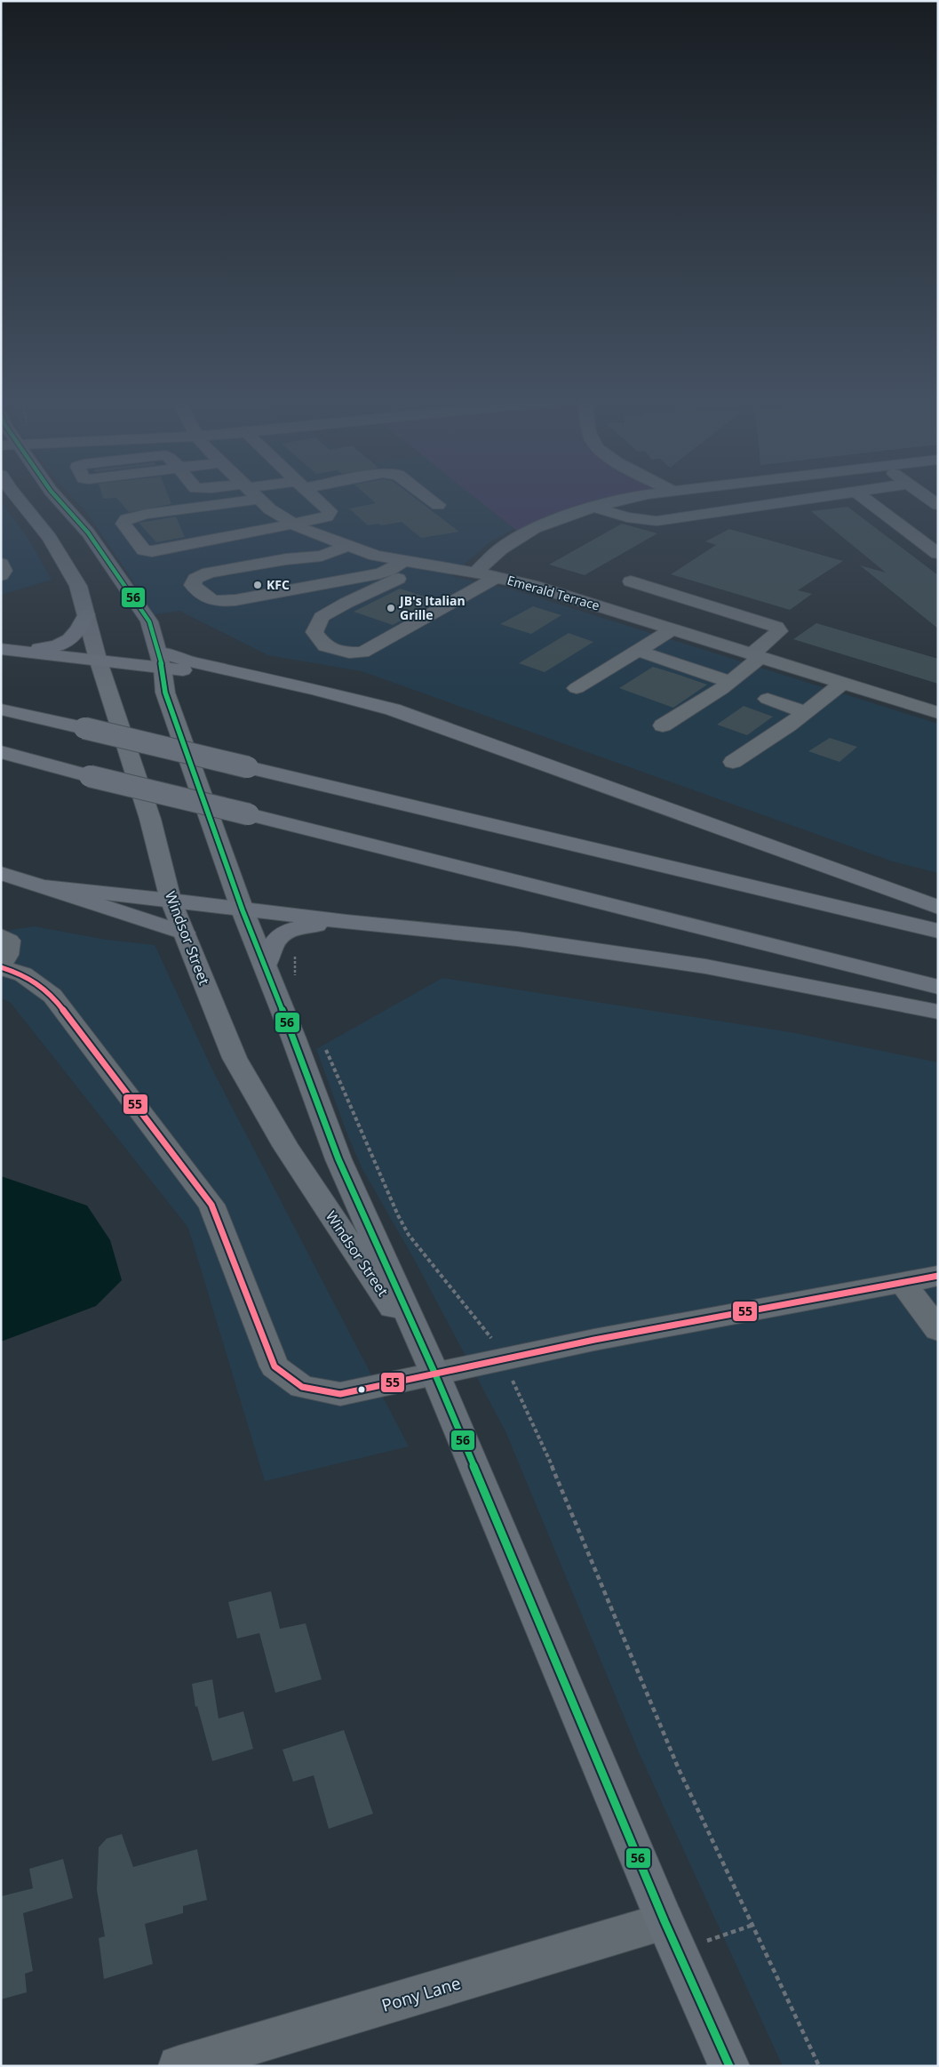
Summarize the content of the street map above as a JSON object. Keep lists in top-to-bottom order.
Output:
{
  "streets": {
    "main road": ["Windsor Street"],
    "street": ["Emerald Terrace", "Pony Lane"]
  },
  "crossings": [
    ["Windsor Street", "Pony Lane"]
  ],
  "places": ["KFC", "JB's Italian Grille"],
  "lines": ["transit line 56", "transit line 55"]
}
